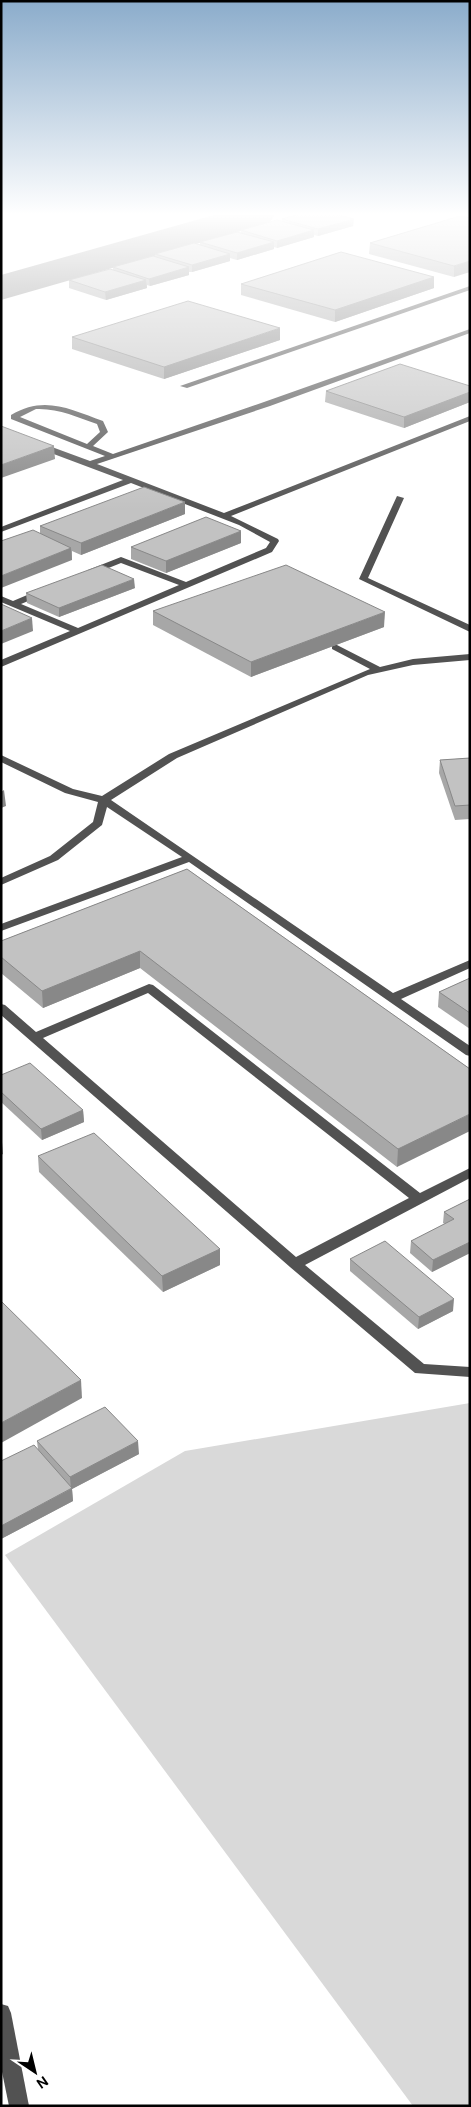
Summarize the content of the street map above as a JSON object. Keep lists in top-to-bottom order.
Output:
{
  "north": "bottom right"
}
